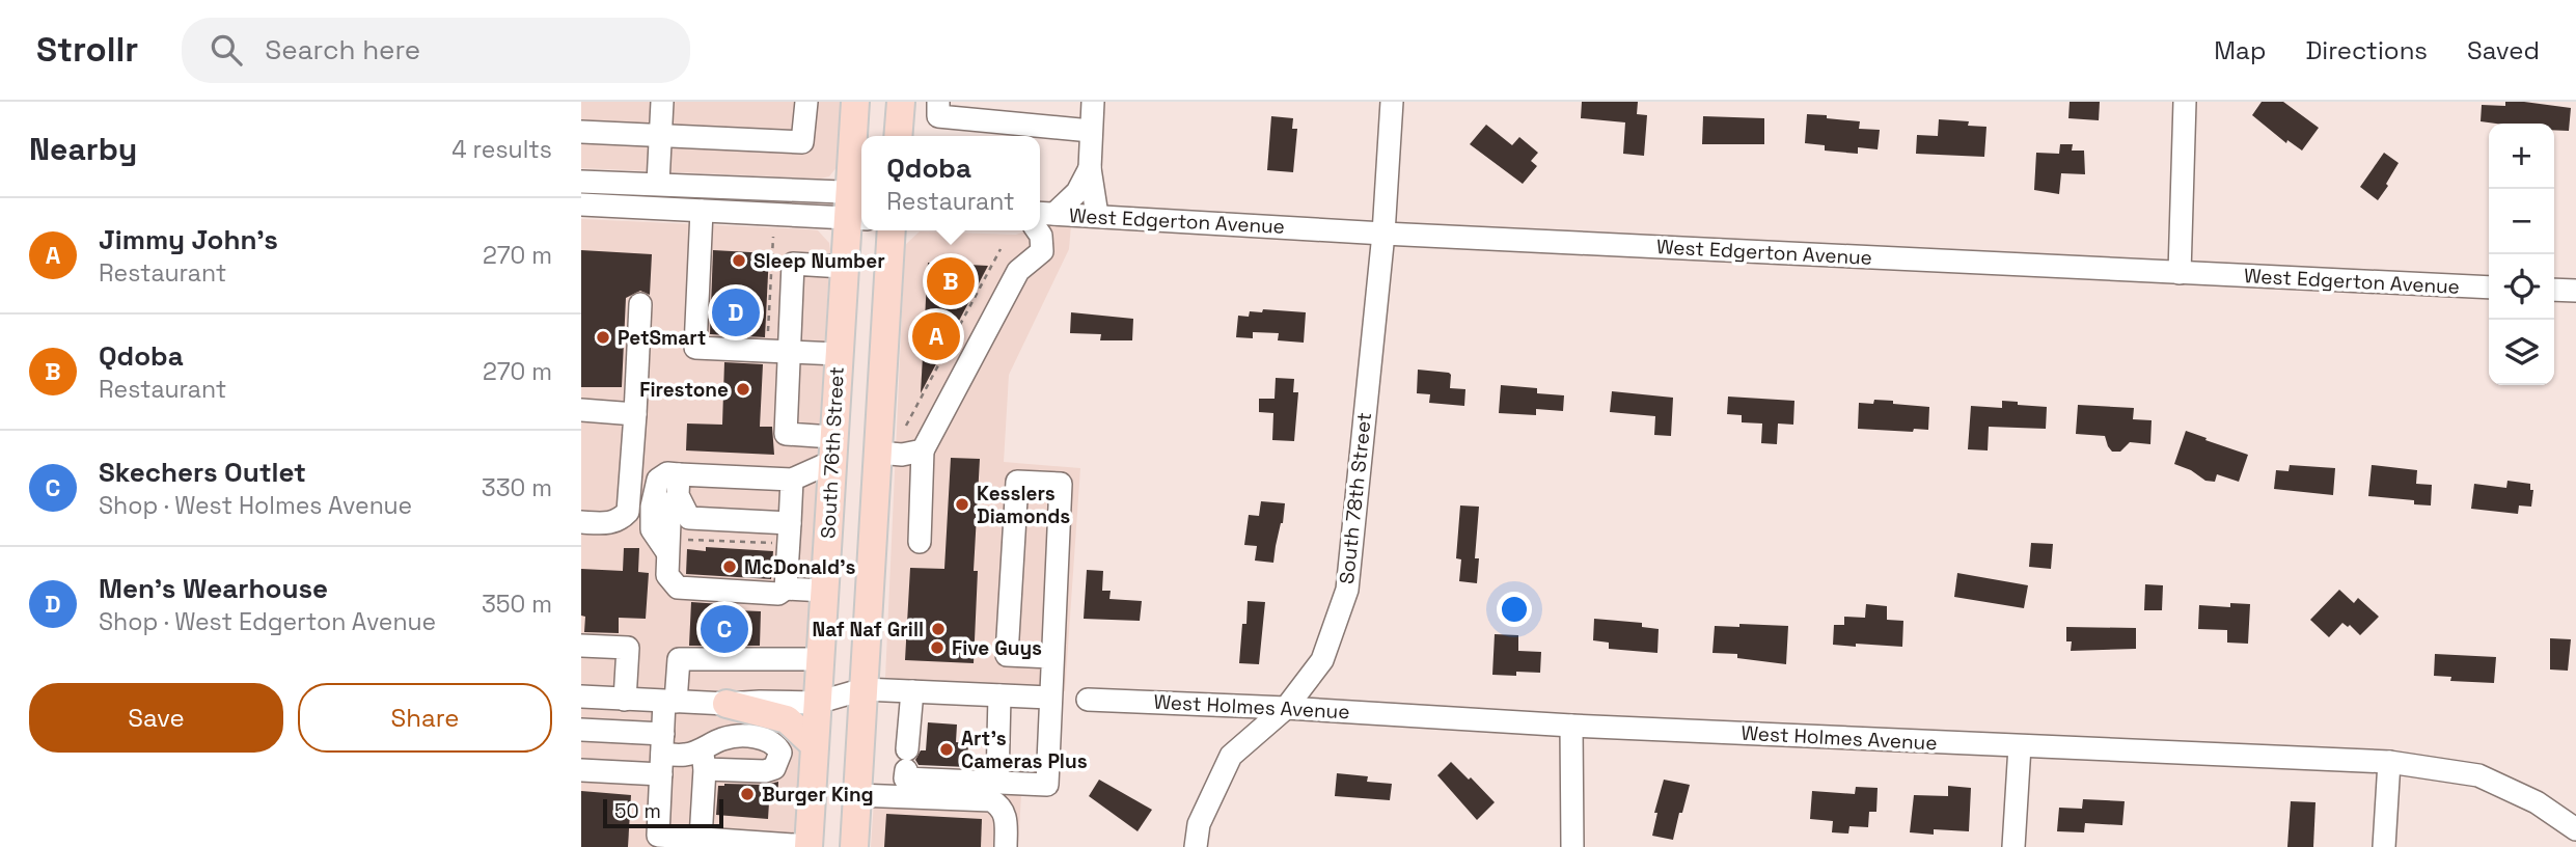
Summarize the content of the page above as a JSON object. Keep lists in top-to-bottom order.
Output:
{
  "streets": {
    "main road": ["South 76th Street"],
    "street": ["West Edgerton Avenue", "South 78th Street", "West Holmes Avenue"]
  },
  "crossings": [
    ["West Edgerton Avenue", "South 78th Street"],
    ["South 78th Street", "West Holmes Avenue"]
  ],
  "places": [
    "Sleep Number",
    "PetSmart",
    "Firestone",
    "Kesslers Diamonds",
    "McDonald's",
    "Naf Naf Grill",
    "Five Guys",
    "Art's Cameras Plus",
    "Burger King"
  ],
  "scale_bar": "50 m",
  "page": {
    "header": "Strollr",
    "search": "Search here",
    "nav": ["Map", "Directions", "Saved"],
    "heading": ["Nearby", "4 results"],
    "map_buttons": ["+", "−"],
    "popup": ["Qdoba", "Restaurant"],
    "list": [
      {
        "mark": "A",
        "name": "Jimmy John's",
        "note": "Restaurant",
        "value": "270 m"
      },
      {
        "mark": "B",
        "name": "Qdoba",
        "note": "Restaurant",
        "value": "270 m"
      },
      {
        "mark": "C",
        "name": "Skechers Outlet",
        "note": "Shop · West Holmes Avenue",
        "value": "330 m"
      },
      {
        "mark": "D",
        "name": "Men's Wearhouse",
        "note": "Shop · West Edgerton Avenue",
        "value": "350 m"
      }
    ],
    "pins": [
      "B",
      "D",
      "A",
      "C"
    ],
    "buttons": ["Save", "Share"],
    "scale": "50 m"
  }
}
